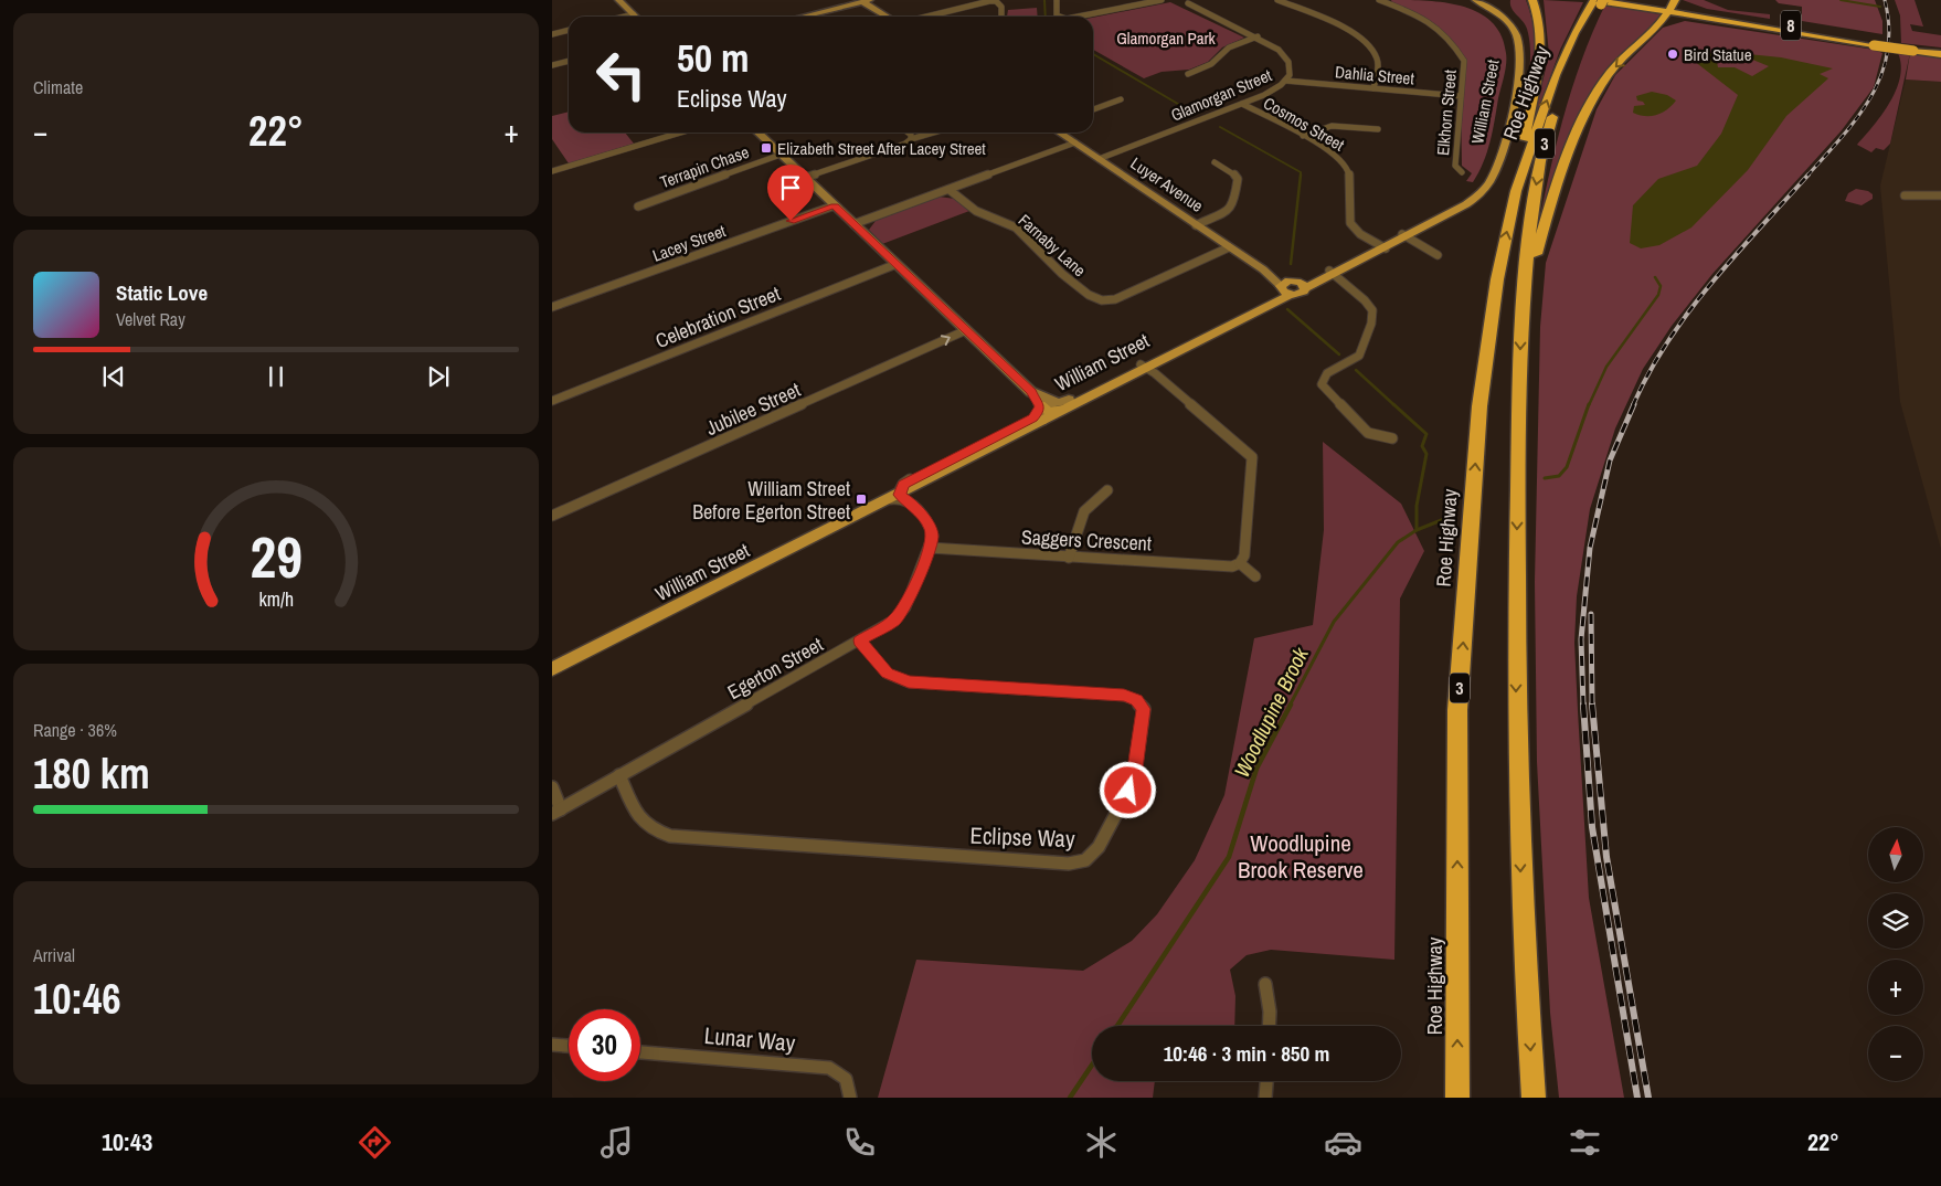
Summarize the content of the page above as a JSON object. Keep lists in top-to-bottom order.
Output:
{
  "streets": {
    "highway": ["8", "Roe Highway", "3"],
    "main road": ["William Street"],
    "street": [
      "Dahlia Street",
      "Glamorgan Street",
      "Elkhorn Street",
      "Cosmos Street",
      "Terrapin Chase",
      "Luyer Avenue",
      "Lacey Street",
      "Farnaby Lane",
      "Celebration Street",
      "Jubilee Street",
      "Saggers Crescent",
      "Egerton Street",
      "Eclipse Way",
      "Lunar Way"
    ]
  },
  "crossings": [
    ["8", "Roe Highway"],
    ["Dahlia Street", "Glamorgan Street"],
    ["Dahlia Street", "Elkhorn Street"],
    ["Glamorgan Street", "Cosmos Street"],
    ["Glamorgan Street", "Luyer Avenue"],
    ["William Street", "Cosmos Street"],
    ["William Street", "Luyer Avenue"],
    ["William Street", "Egerton Street"],
    ["Luyer Avenue", "Farnaby Lane"],
    ["Saggers Crescent", "Egerton Street"],
    ["Egerton Street", "Eclipse Way"]
  ],
  "water": ["Woodlupine Brook"],
  "parks": ["Glamorgan Park", "Woodlupine Brook Reserve"],
  "places": {
    "other": ["Bird Statue"],
    "transit": ["Elizabeth Street After Lacey Street", "William Street Before Egerton Street"]
  },
  "north": "top",
  "page": {
    "tile": [
      "Climate",
      ["Range · 36%", "180 km"],
      ["Arrival", "10:46"]
    ],
    "turn": ["50 m", "Eclipse Way"],
    "heat": ["−", "22°", "+"],
    "song": ["Static Love", "Velvet Ray"],
    "map_buttons": ["+", "−"],
    "limit": "30",
    "trip": "10:46 · 3 min · 850 m",
    "tabs": ["10:43", "22°"],
    "gauge": ["29", "km/h"]
  }
}
